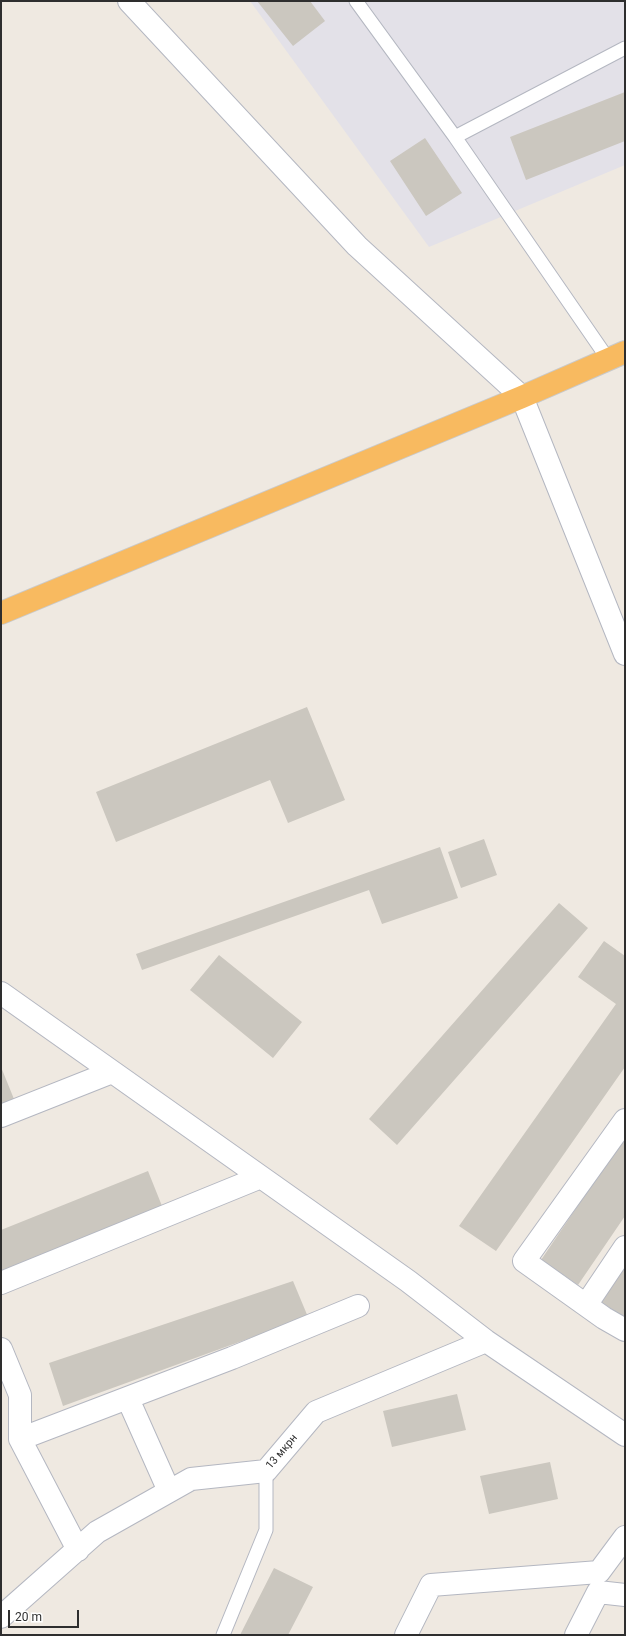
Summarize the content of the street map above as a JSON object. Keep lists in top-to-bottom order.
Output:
{
  "streets": {
    "street": ["13 мкрн"]
  },
  "scale_bar": "20 m"
}
